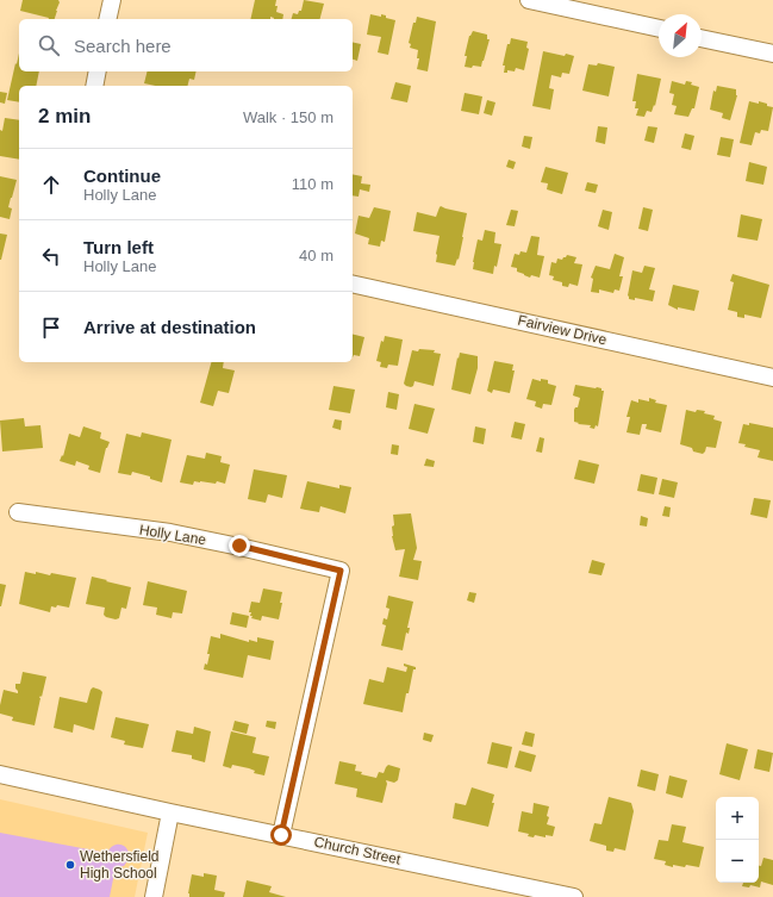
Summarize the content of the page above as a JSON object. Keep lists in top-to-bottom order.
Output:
{
  "streets": {
    "street": ["Fairview Drive", "Holly Lane", "Church Street"]
  },
  "crossings": [
    ["Holly Lane", "Church Street"]
  ],
  "places": ["Wethersfield High School"],
  "north": "top right",
  "page": {
    "search": "Search here",
    "heading": ["2 min", "Walk · 150 m"],
    "list": [
      ["Continue", "Holly Lane", "110 m"],
      ["Turn left", "Holly Lane", "40 m"],
      "Arrive at destination"
    ],
    "map_buttons": ["+", "−"]
  }
}
